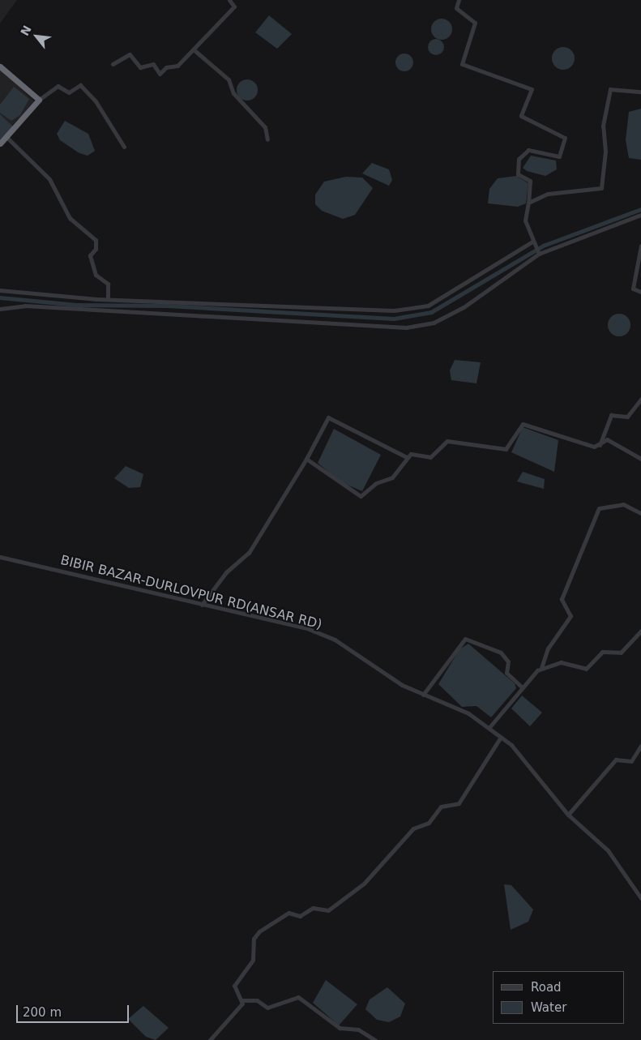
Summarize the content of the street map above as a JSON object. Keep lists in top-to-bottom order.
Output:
{
  "streets": {
    "street": ["BIBIR BAZAR-DURLOVPUR RD(ANSAR RD)"]
  },
  "legend": ["Road", "Water"],
  "scale_bar": "200 m",
  "north": "top left"
}
